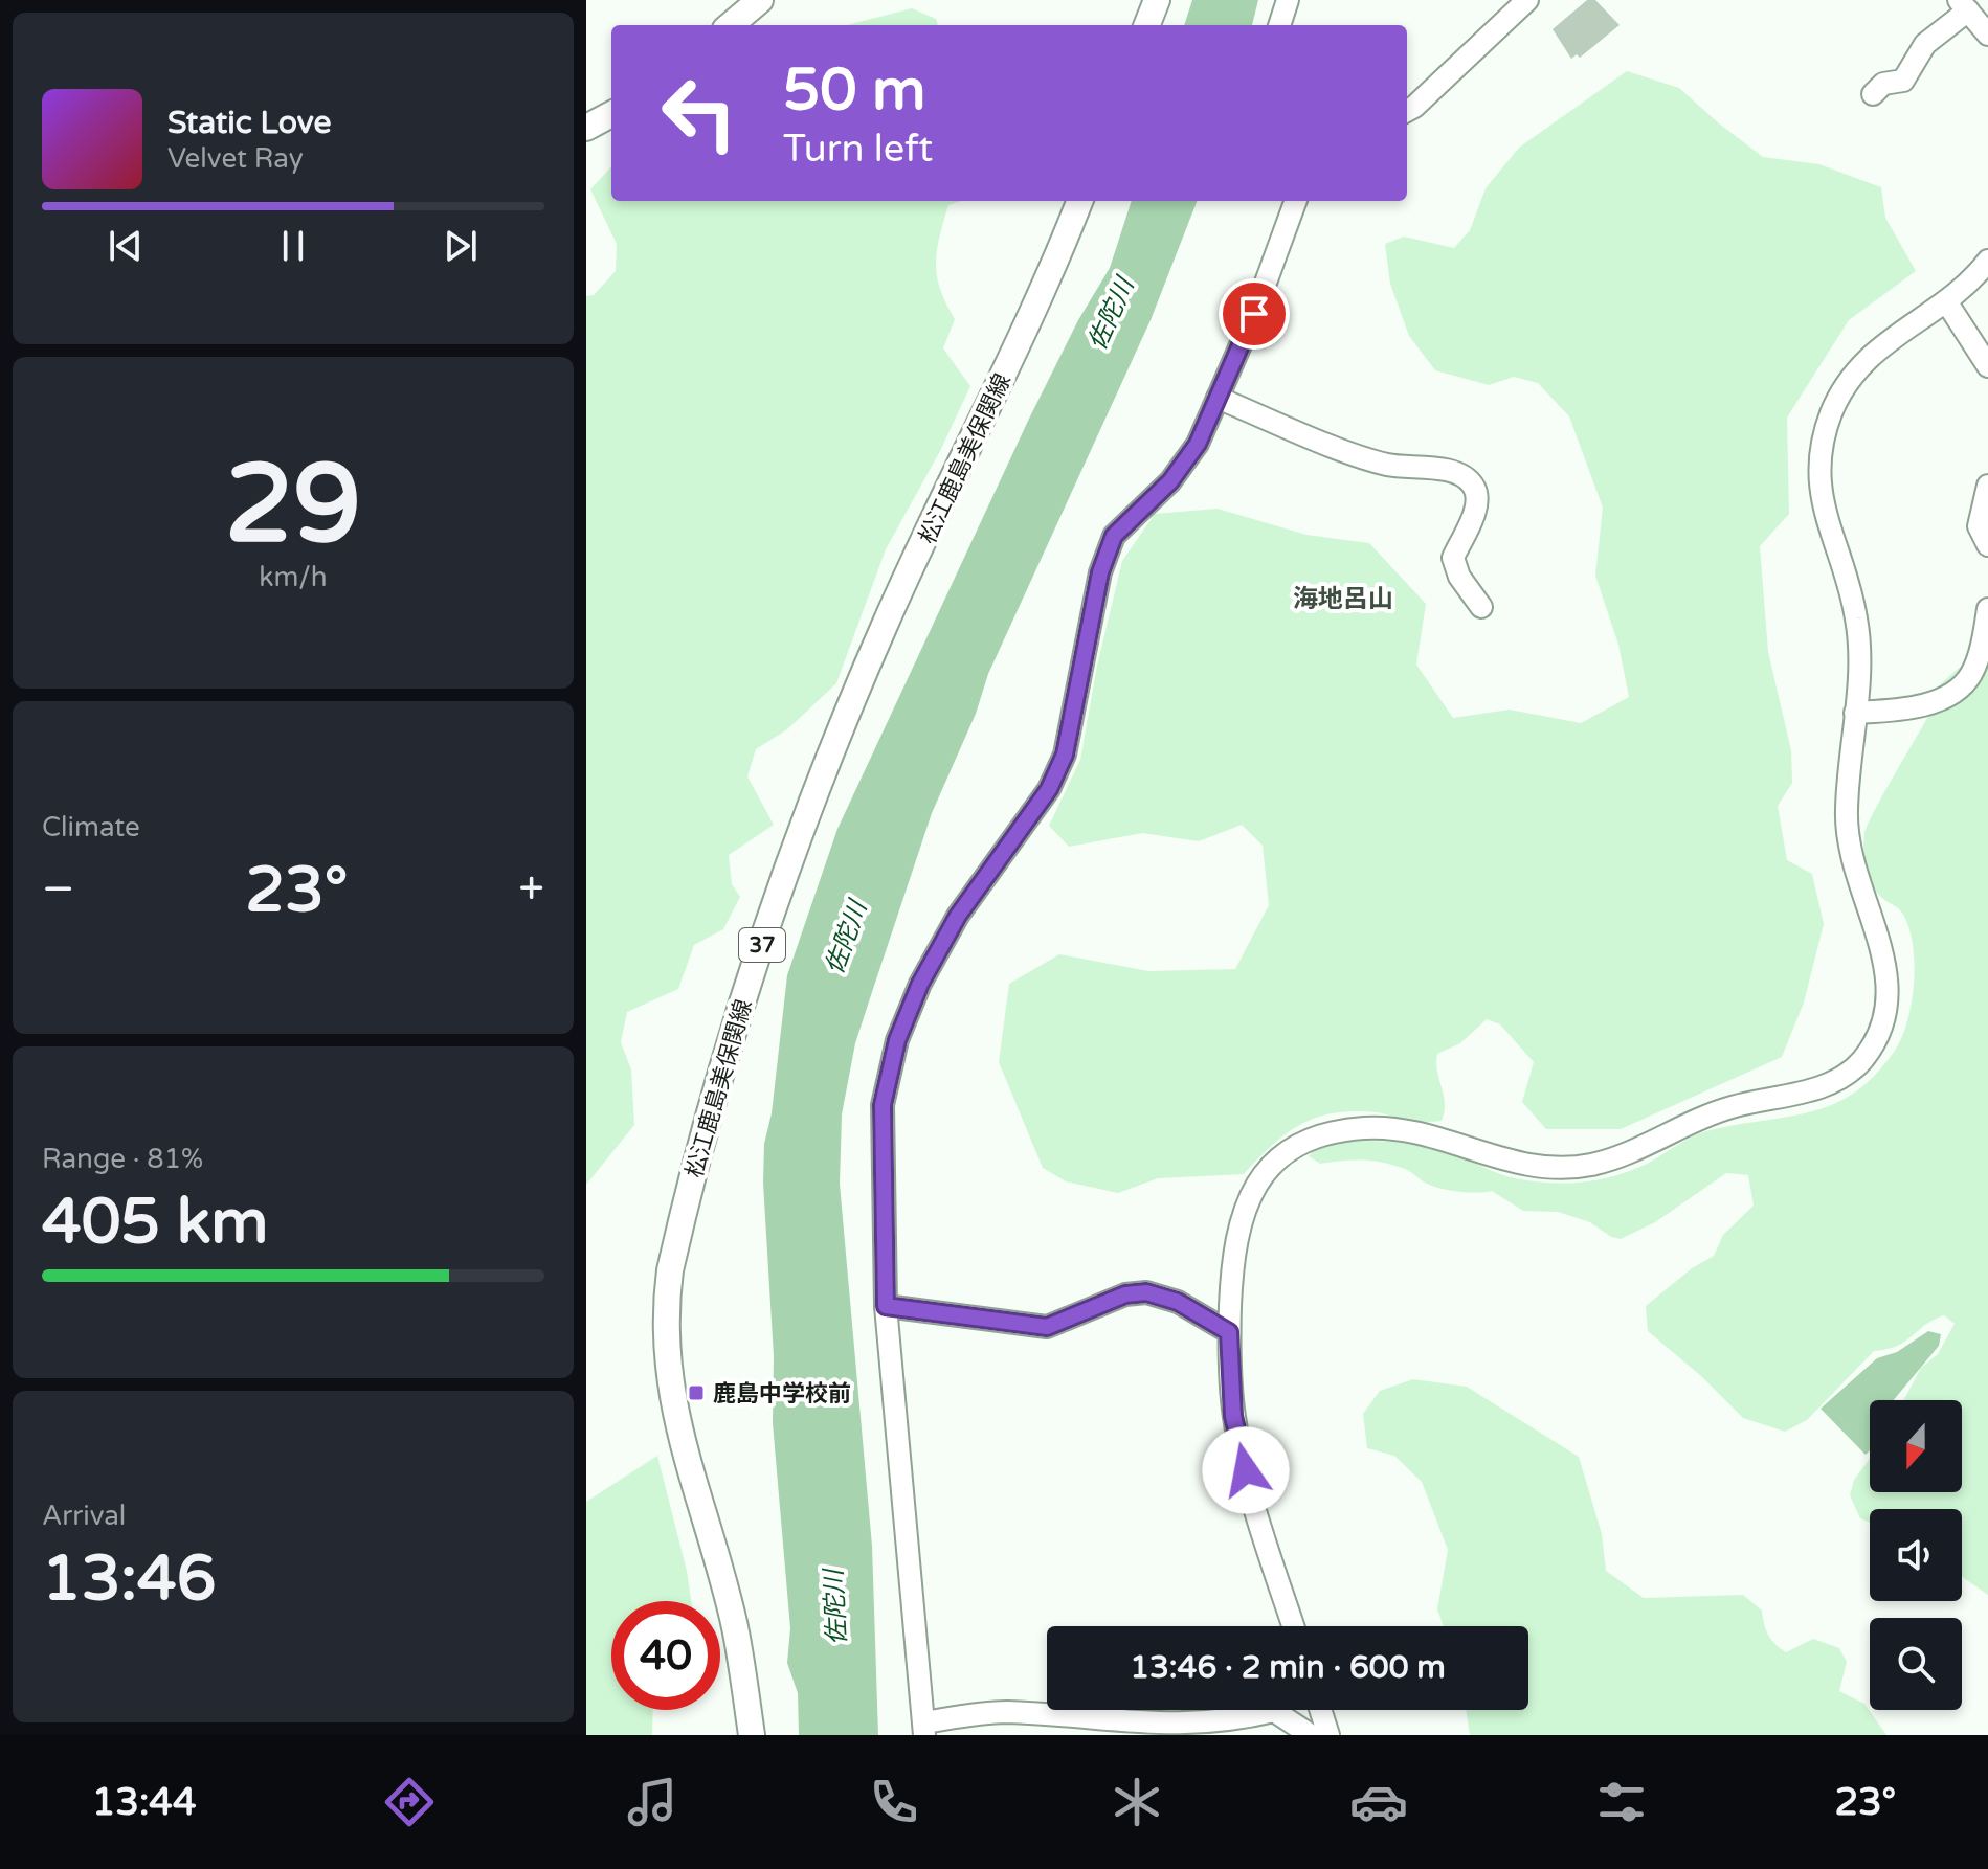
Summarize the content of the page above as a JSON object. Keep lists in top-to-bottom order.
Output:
{
  "streets": {
    "main road": ["松江鹿島美保関線", "37"]
  },
  "districts": ["海地呂山"],
  "water": ["佐陀川"],
  "places": {
    "transit": ["鹿島中学校前"]
  },
  "north": "bottom",
  "page": {
    "turn": ["50 m", "Turn left"],
    "song": ["Static Love", "Velvet Ray"],
    "tile": [
      ["29", "km/h"],
      "Climate",
      ["Range · 81%", "405 km"],
      ["Arrival", "13:46"]
    ],
    "heat": ["−", "23°", "+"],
    "limit": "40",
    "trip": "13:46 · 2 min · 600 m",
    "tabs": ["13:44", "23°"]
  }
}
